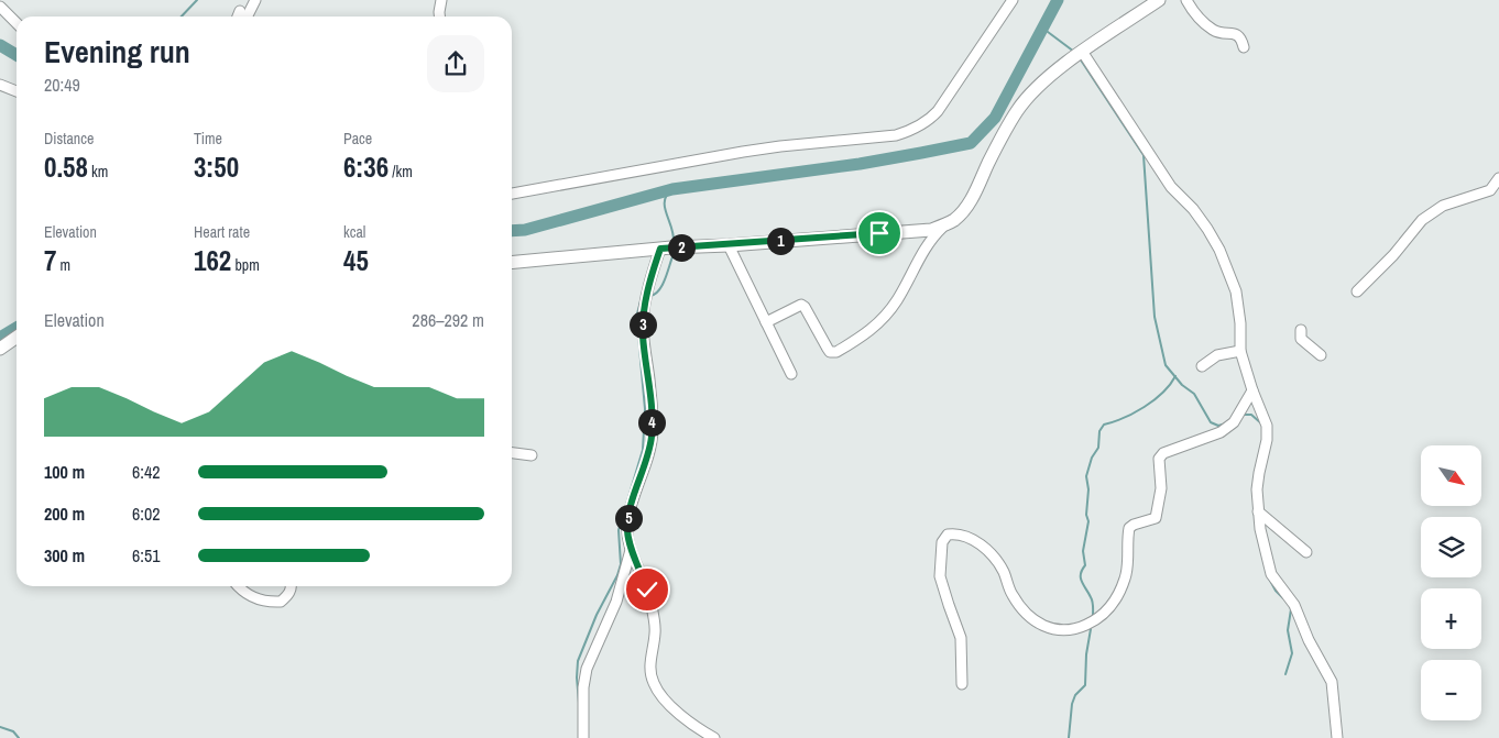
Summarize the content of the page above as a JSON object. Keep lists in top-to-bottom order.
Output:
{
  "north": "bottom right",
  "page": {
    "heading": ["Evening run", "20:49"],
    "stats": [
      ["Distance", "0.58 km"],
      ["Time", "3:50"],
      ["Pace", "6:36 /km"],
      ["Elevation", "7 m"],
      ["Heart rate", "162 bpm"],
      ["kcal", "45"]
    ],
    "pins": [
      "1",
      "2",
      "3",
      "4",
      "5"
    ],
    "chart": ["Elevation", "286–292 m"],
    "map_buttons": ["+", "−"],
    "list": [
      {
        "name": "100 m",
        "note": "6:42"
      },
      {
        "name": "200 m",
        "note": "6:02"
      },
      {
        "name": "300 m",
        "note": "6:51"
      }
    ]
  }
}
